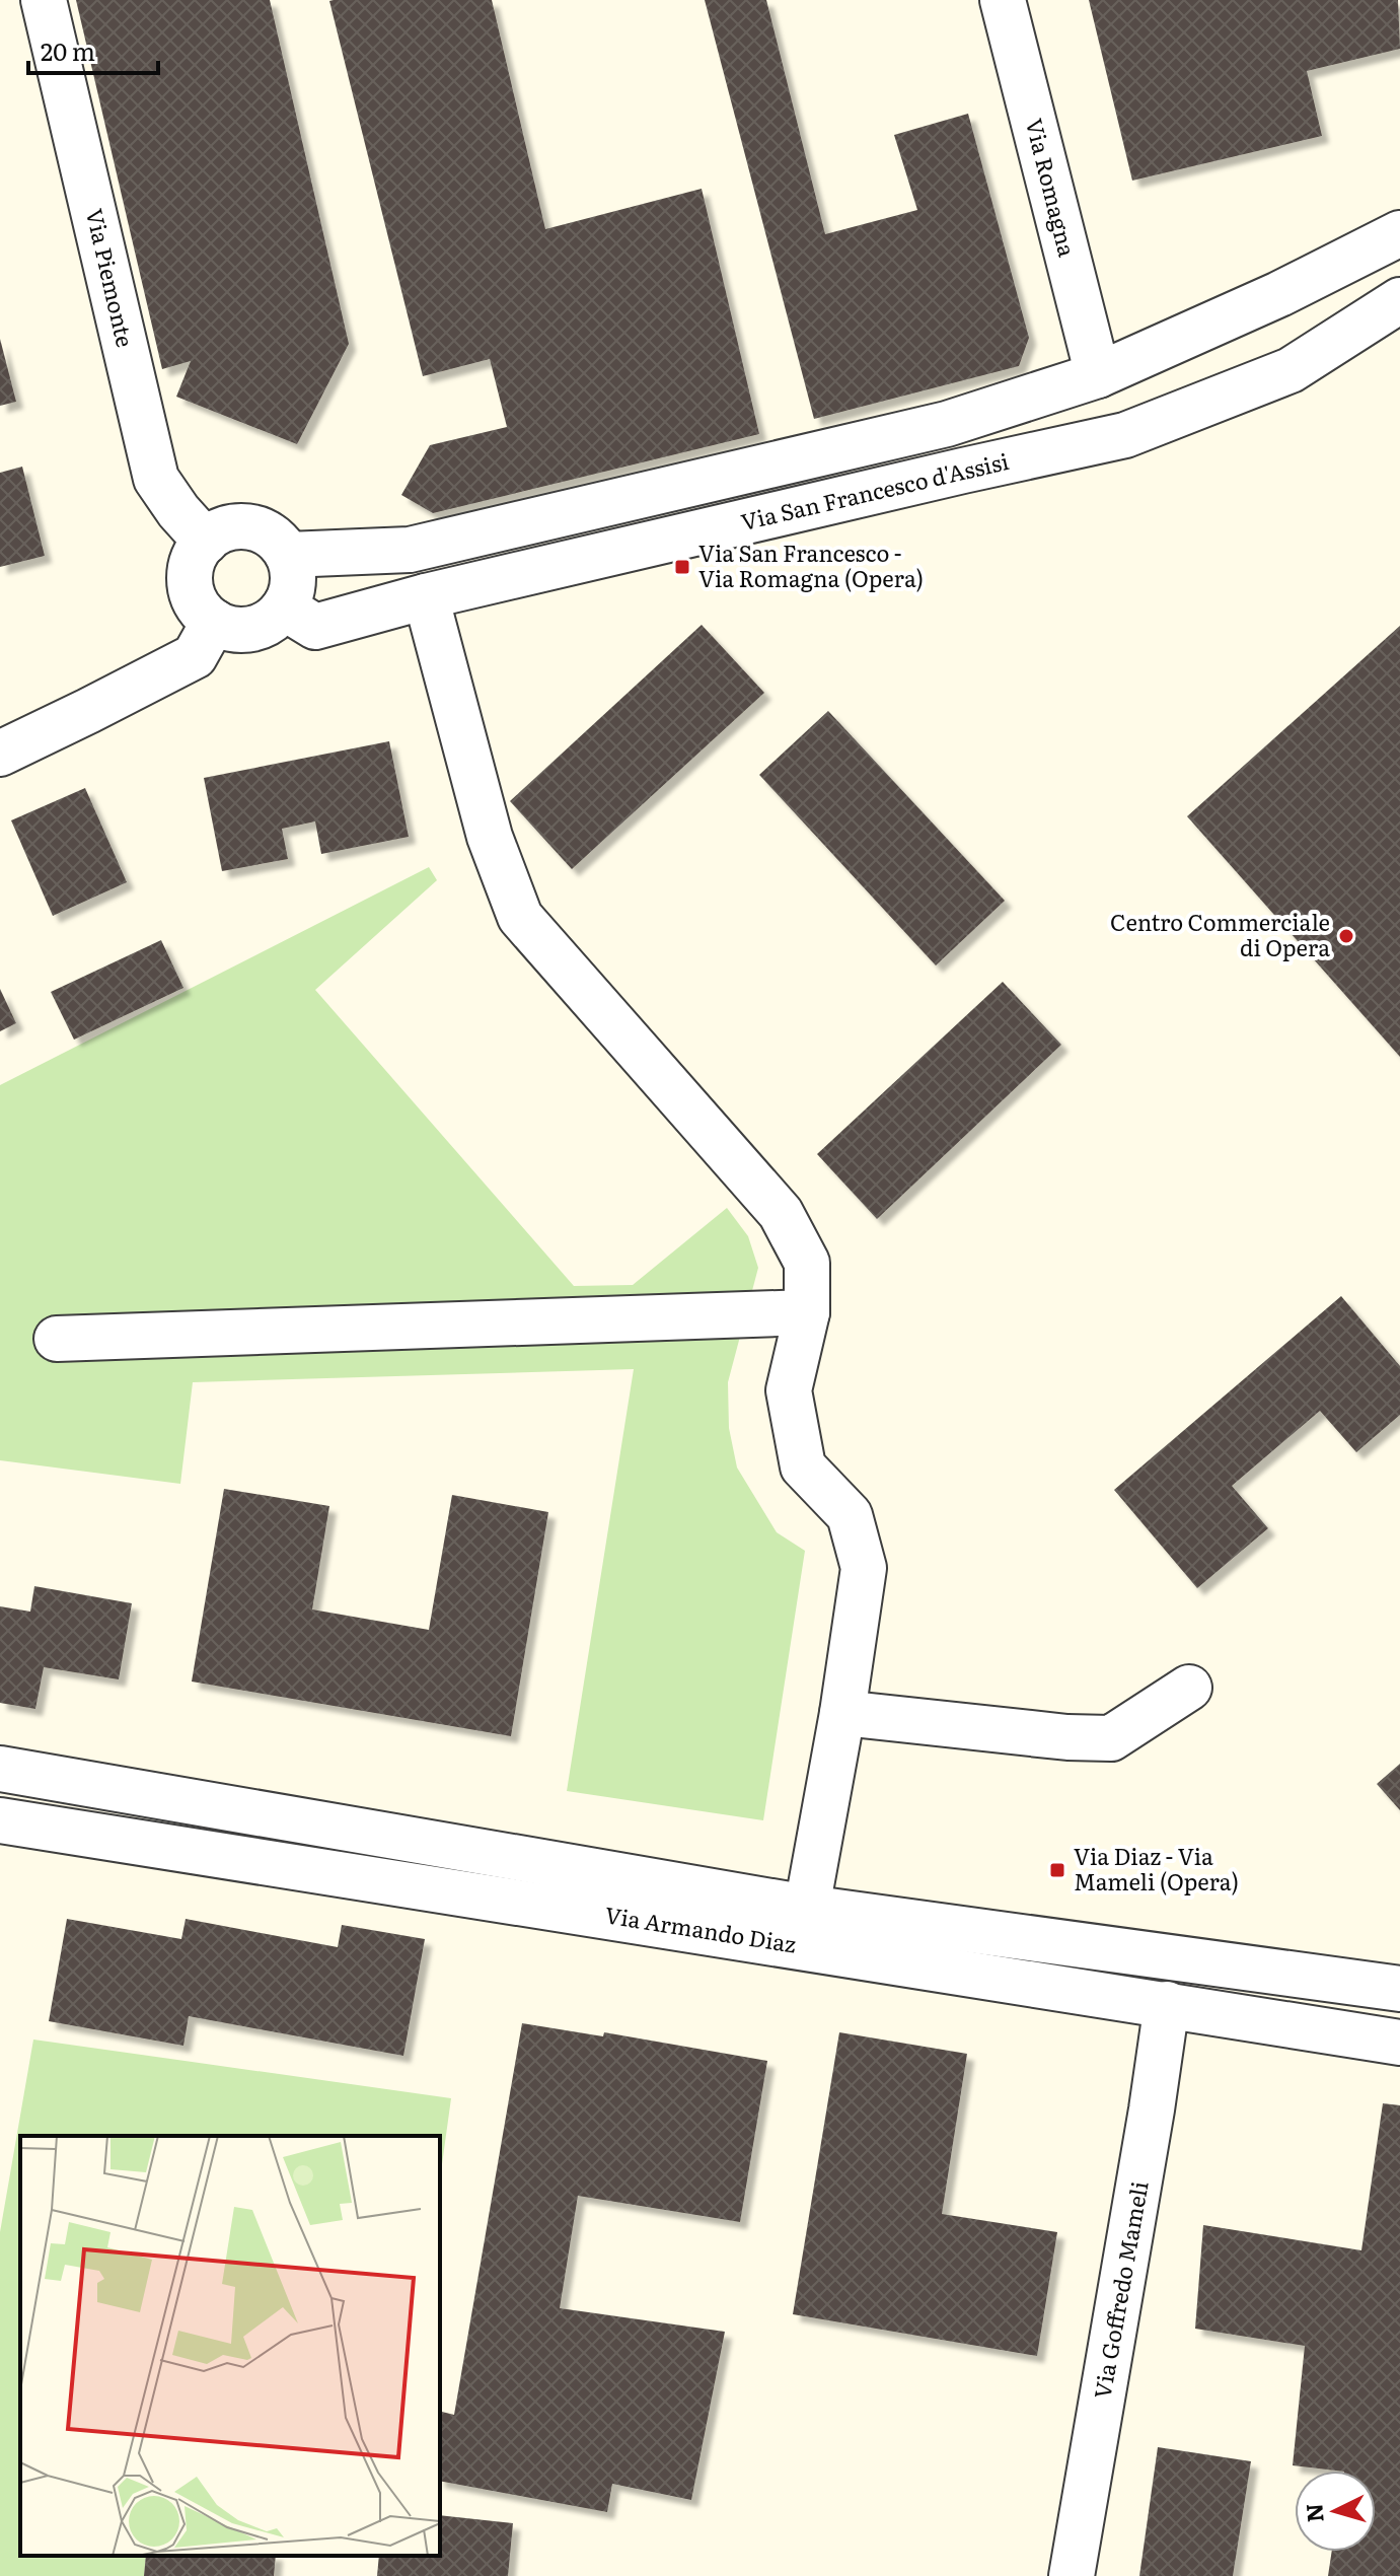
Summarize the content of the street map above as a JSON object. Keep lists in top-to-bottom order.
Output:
{
  "streets": {
    "street": [
      "Via Romagna",
      "Via Piemonte",
      "Via San Francesco d'Assisi",
      "Via Armando Diaz",
      "Via Goffredo Mameli"
    ]
  },
  "crossings": [
    ["Via Piemonte", "Via San Francesco d'Assisi"],
    ["Via Armando Diaz", "Via Goffredo Mameli"]
  ],
  "places": {
    "transit": ["Via San Francesco - Via Romagna (Opera)", "Via Diaz - Via Mameli (Opera)"],
    "other": ["Centro Commerciale di Opera"]
  },
  "scale_bar": "20 m",
  "north": "left"
}
